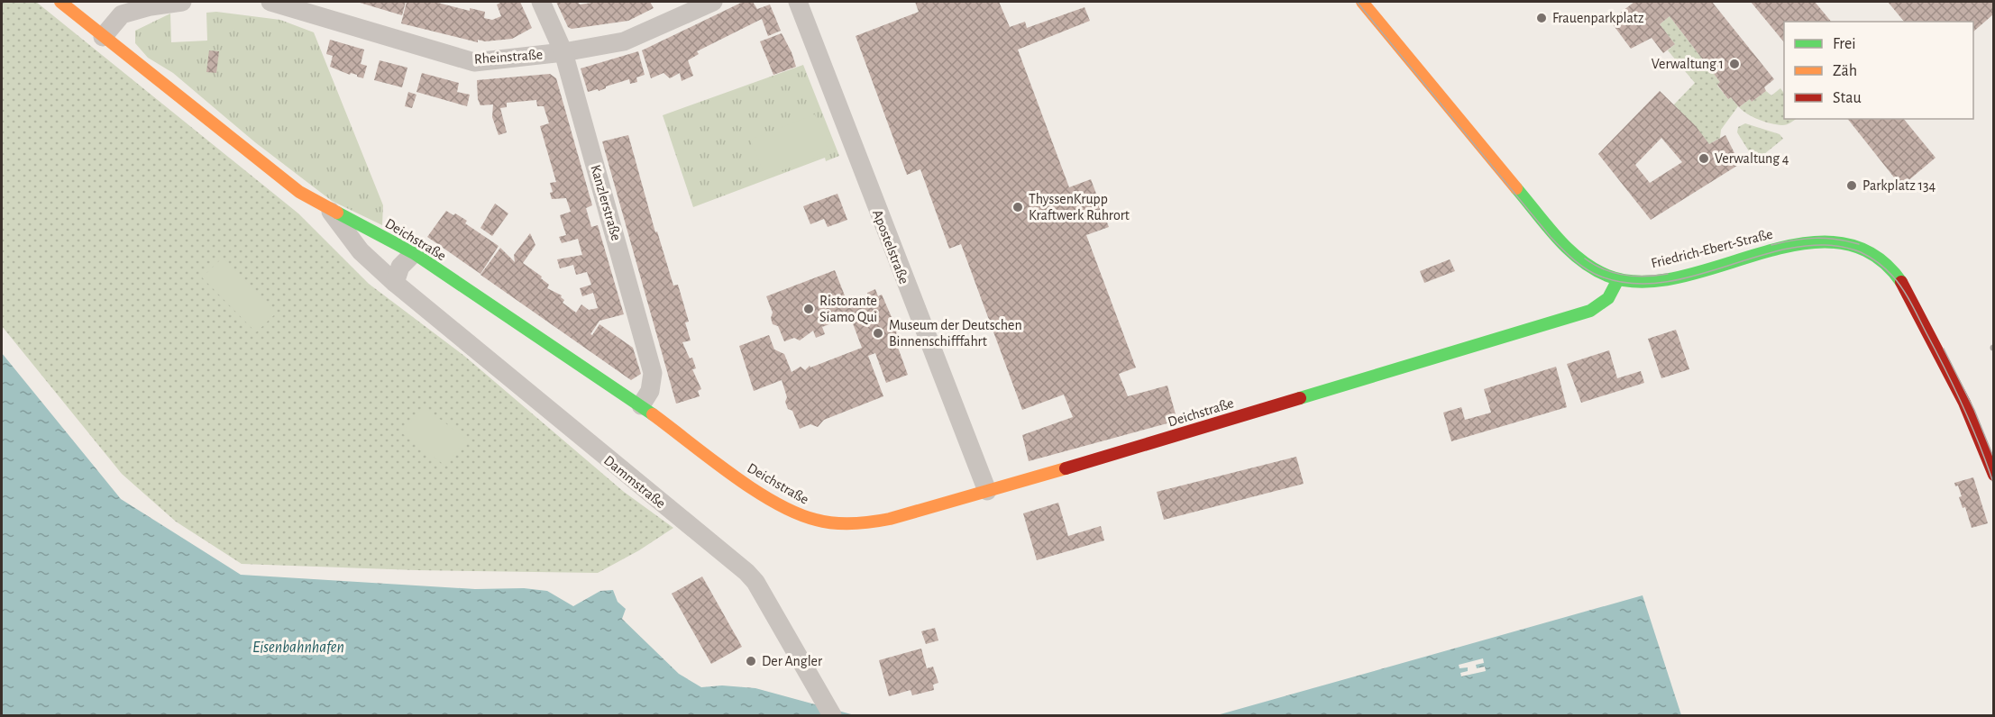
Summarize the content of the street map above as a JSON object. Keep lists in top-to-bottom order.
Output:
{
  "streets": {
    "street": [
      "Rheinstraße",
      "Kanzlerstraße",
      "Deichstraße",
      "Apostelstraße",
      "Friedrich-Ebert-Straße",
      "Dammstraße"
    ]
  },
  "crossings": [
    ["Rheinstraße", "Kanzlerstraße"],
    ["Kanzlerstraße", "Deichstraße"],
    ["Deichstraße", "Apostelstraße"],
    ["Deichstraße", "Friedrich-Ebert-Straße"],
    ["Deichstraße", "Dammstraße"]
  ],
  "water": ["Eisenbahnhafen"],
  "places": [
    "Frauenparkplatz",
    "Verwaltung 1",
    "Verwaltung 4",
    "Parkplatz 134",
    "ThyssenKrupp Kraftwerk Ruhrort",
    "Ristorante Siamo Qui",
    "Museum der Deutschen Binnenschifffahrt",
    "Der Angler"
  ],
  "legend": ["Frei", "Zäh", "Stau"]
}
